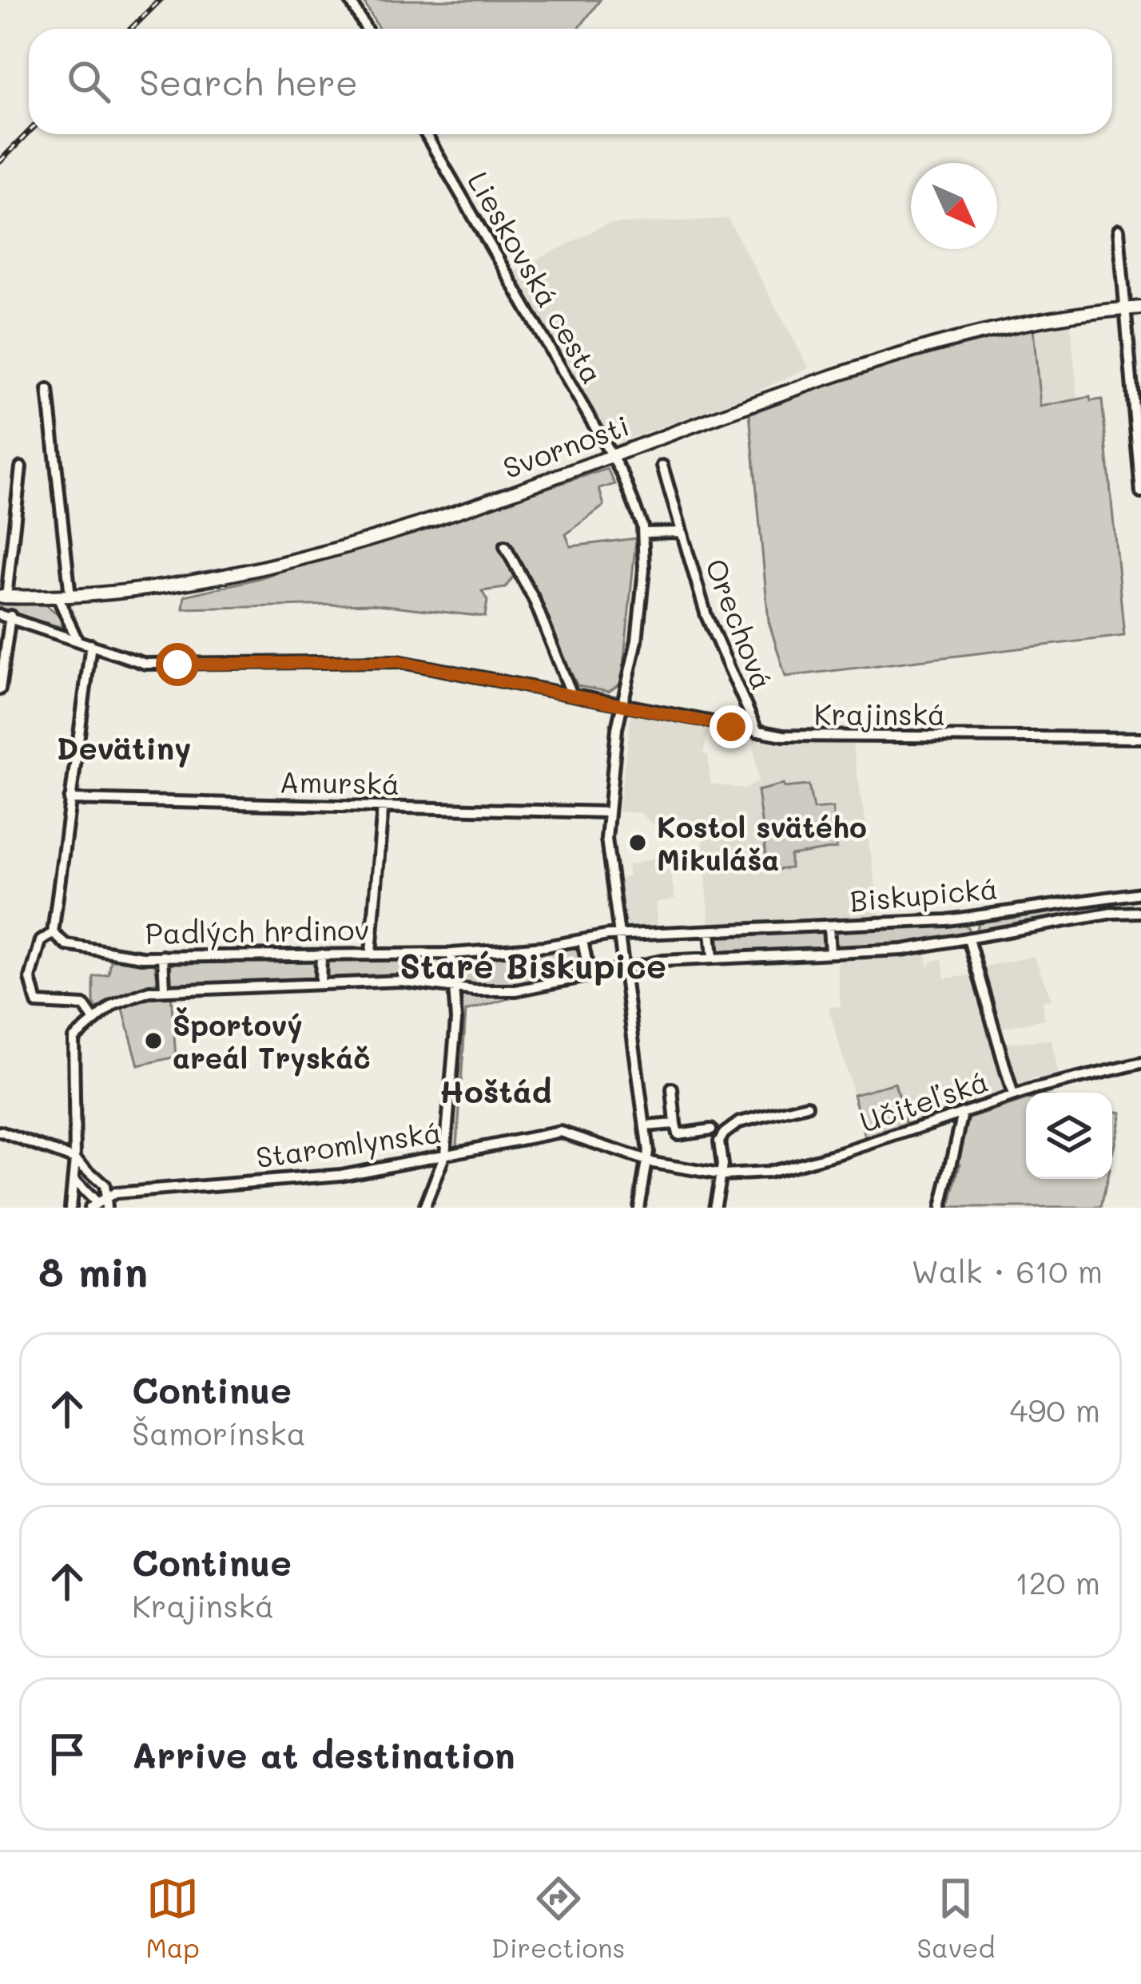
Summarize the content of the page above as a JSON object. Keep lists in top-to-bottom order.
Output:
{
  "streets": {
    "main road": ["Svornosti"],
    "street": [
      "Lieskovská cesta",
      "Orechová",
      "Krajinská",
      "Amurská",
      "Biskupická",
      "Padlých hrdinov",
      "Učiteľská",
      "Staromlynská"
    ]
  },
  "crossings": [
    ["Lieskovská cesta", "Svornosti"],
    ["Lieskovská cesta", "Orechová"],
    ["Lieskovská cesta", "Krajinská"],
    ["Lieskovská cesta", "Amurská"],
    ["Lieskovská cesta", "Biskupická"],
    ["Lieskovská cesta", "Padlých hrdinov"],
    ["Lieskovská cesta", "Učiteľská"],
    ["Lieskovská cesta", "Staromlynská"],
    ["Orechová", "Krajinská"],
    ["Biskupická", "Padlých hrdinov"],
    ["Učiteľská", "Staromlynská"]
  ],
  "districts": ["Devätiny", "Staré Biskupice", "Hoštád"],
  "places": ["Kostol svätého Mikuláša", "Športový areál Tryskáč"],
  "north": "bottom right",
  "page": {
    "search": "Search here",
    "heading": ["8 min", "Walk · 610 m"],
    "list": [
      ["Continue", "Šamorínska", "490 m"],
      ["Continue", "Krajinská", "120 m"],
      "Arrive at destination"
    ],
    "nav": ["Map", "Directions", "Saved"]
  }
}
